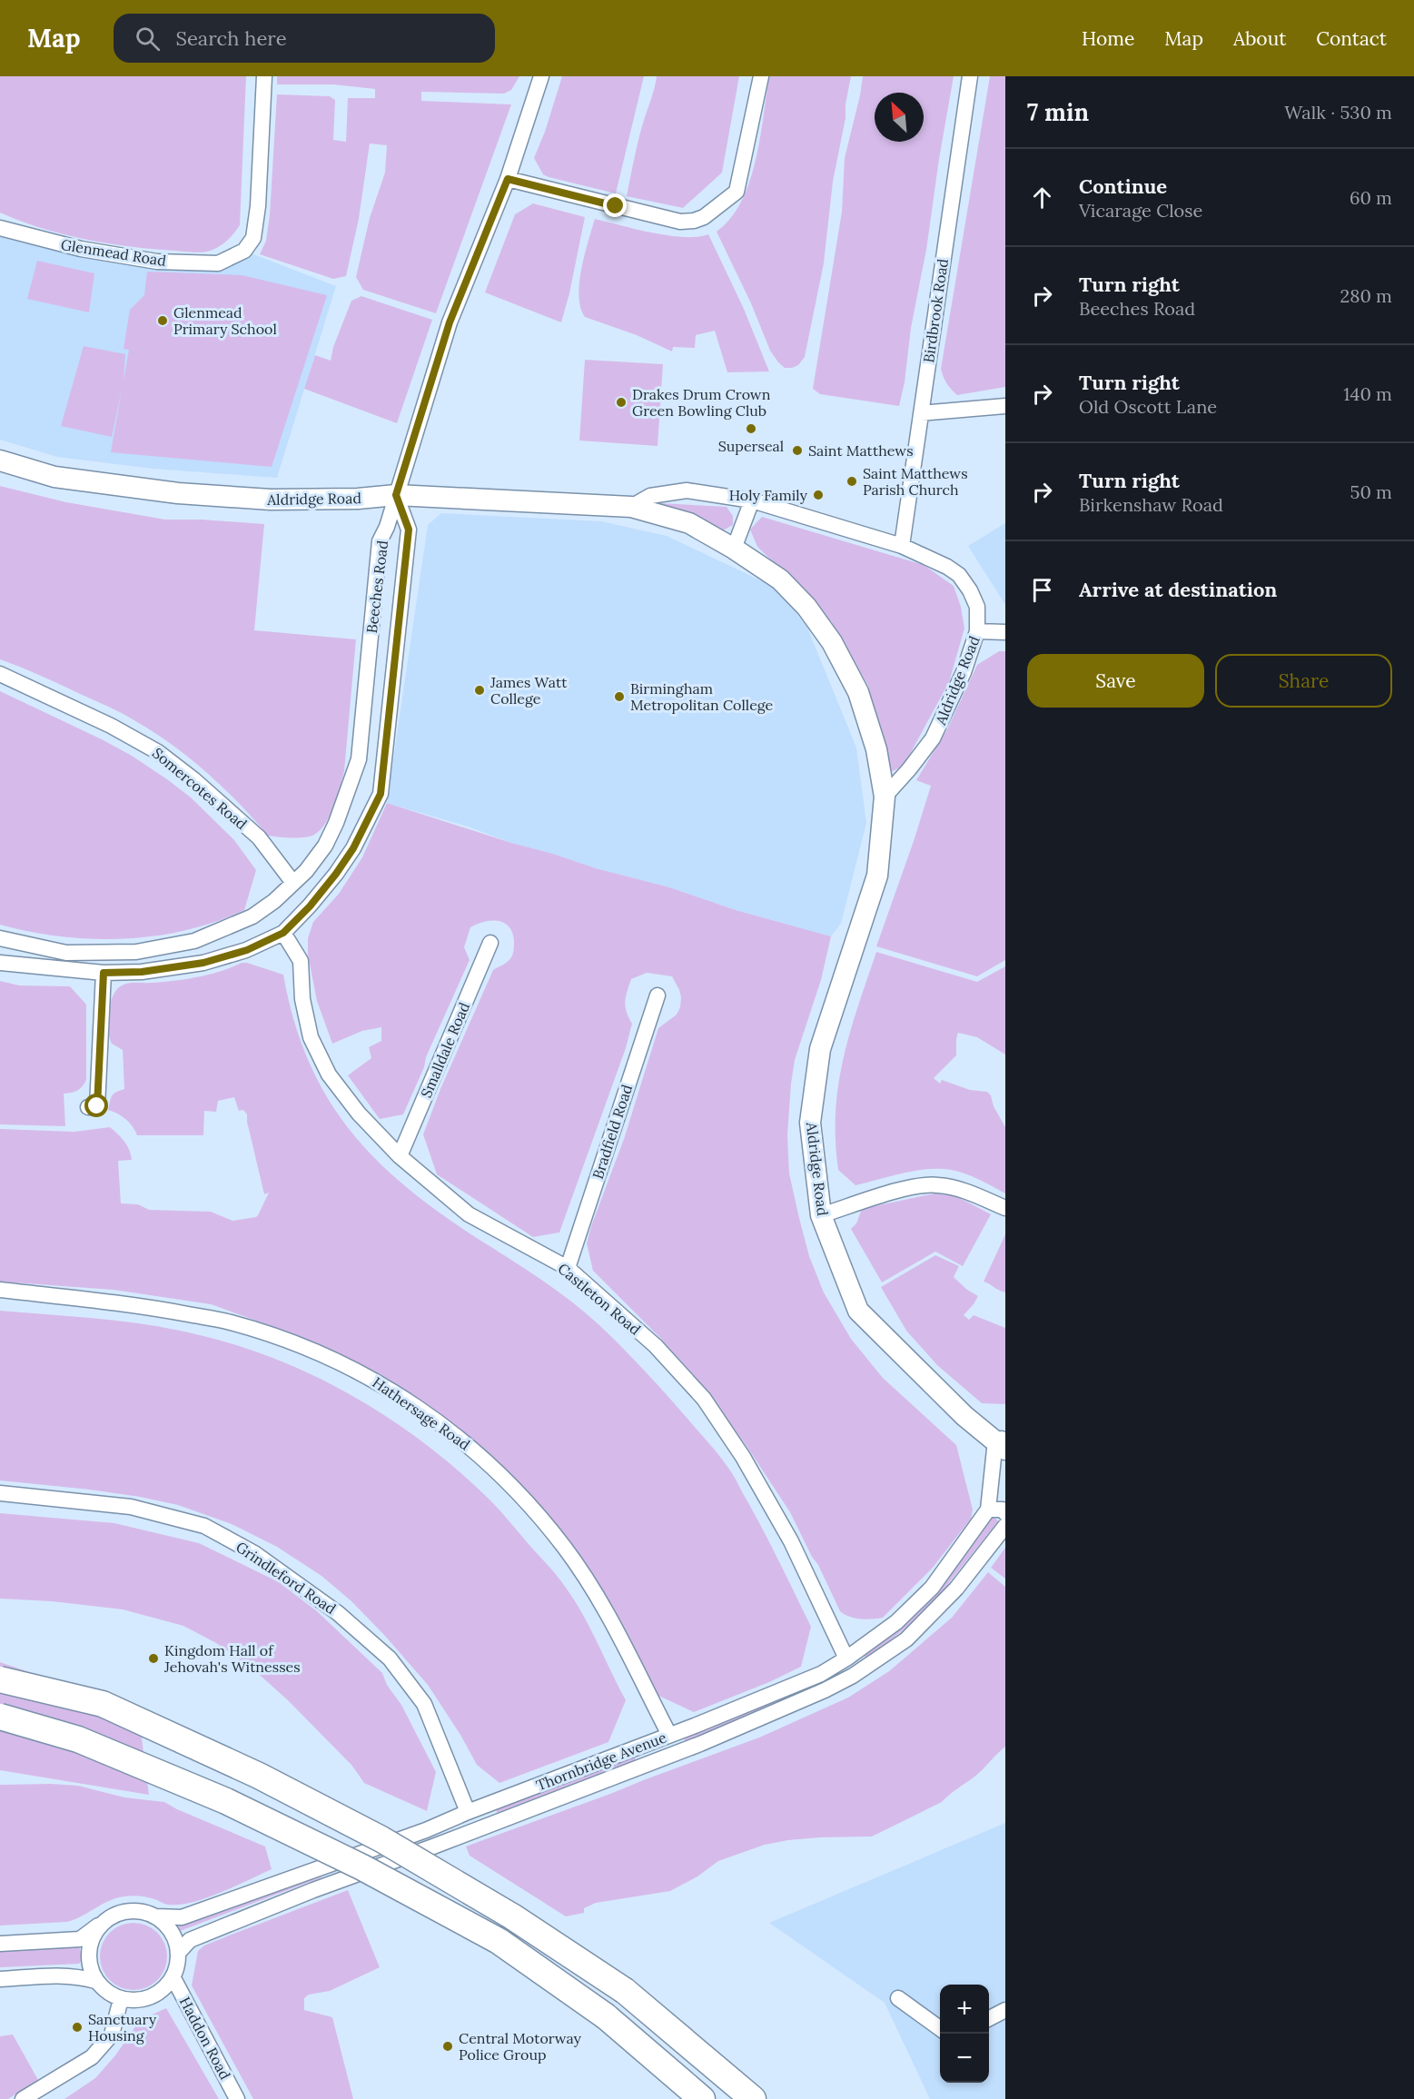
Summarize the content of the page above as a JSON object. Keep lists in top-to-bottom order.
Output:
{
  "streets": {
    "street": [
      "Glenmead Road",
      "Birdbrook Road",
      "Aldridge Road",
      "Beeches Road",
      "Somercotes Road",
      "Smalldale Road",
      "Bradfield Road",
      "Castleton Road",
      "Hathersage Road",
      "Grindleford Road",
      "Thornbridge Avenue",
      "Haddon Road"
    ]
  },
  "crossings": [
    ["Birdbrook Road", "Aldridge Road"],
    ["Aldridge Road", "Beeches Road"],
    ["Aldridge Road", "Thornbridge Avenue"],
    ["Beeches Road", "Somercotes Road"],
    ["Beeches Road", "Castleton Road"],
    ["Smalldale Road", "Castleton Road"],
    ["Bradfield Road", "Castleton Road"],
    ["Castleton Road", "Thornbridge Avenue"],
    ["Hathersage Road", "Thornbridge Avenue"],
    ["Grindleford Road", "Thornbridge Avenue"],
    ["Thornbridge Avenue", "Haddon Road"]
  ],
  "places": [
    "Glenmead Primary School",
    "Drakes Drum Crown Green Bowling Club",
    "Superseal",
    "Saint Matthews",
    "Saint Matthews Parish Church",
    "Holy Family",
    "James Watt College",
    "Birmingham Metropolitan College",
    "Kingdom Hall of Jehovah's Witnesses",
    "Sanctuary Housing",
    "Central Motorway Police Group"
  ],
  "north": "top left",
  "page": {
    "header": "Map",
    "search": "Search here",
    "nav": [
      "Home",
      "Map",
      "About",
      "Contact"
    ],
    "heading": ["7 min", "Walk · 530 m"],
    "list": [
      ["Continue", "Vicarage Close", "60 m"],
      ["Turn right", "Beeches Road", "280 m"],
      ["Turn right", "Old Oscott Lane", "140 m"],
      ["Turn right", "Birkenshaw Road", "50 m"],
      "Arrive at destination"
    ],
    "buttons": ["Save", "Share"],
    "map_buttons": ["+", "−"]
  }
}
